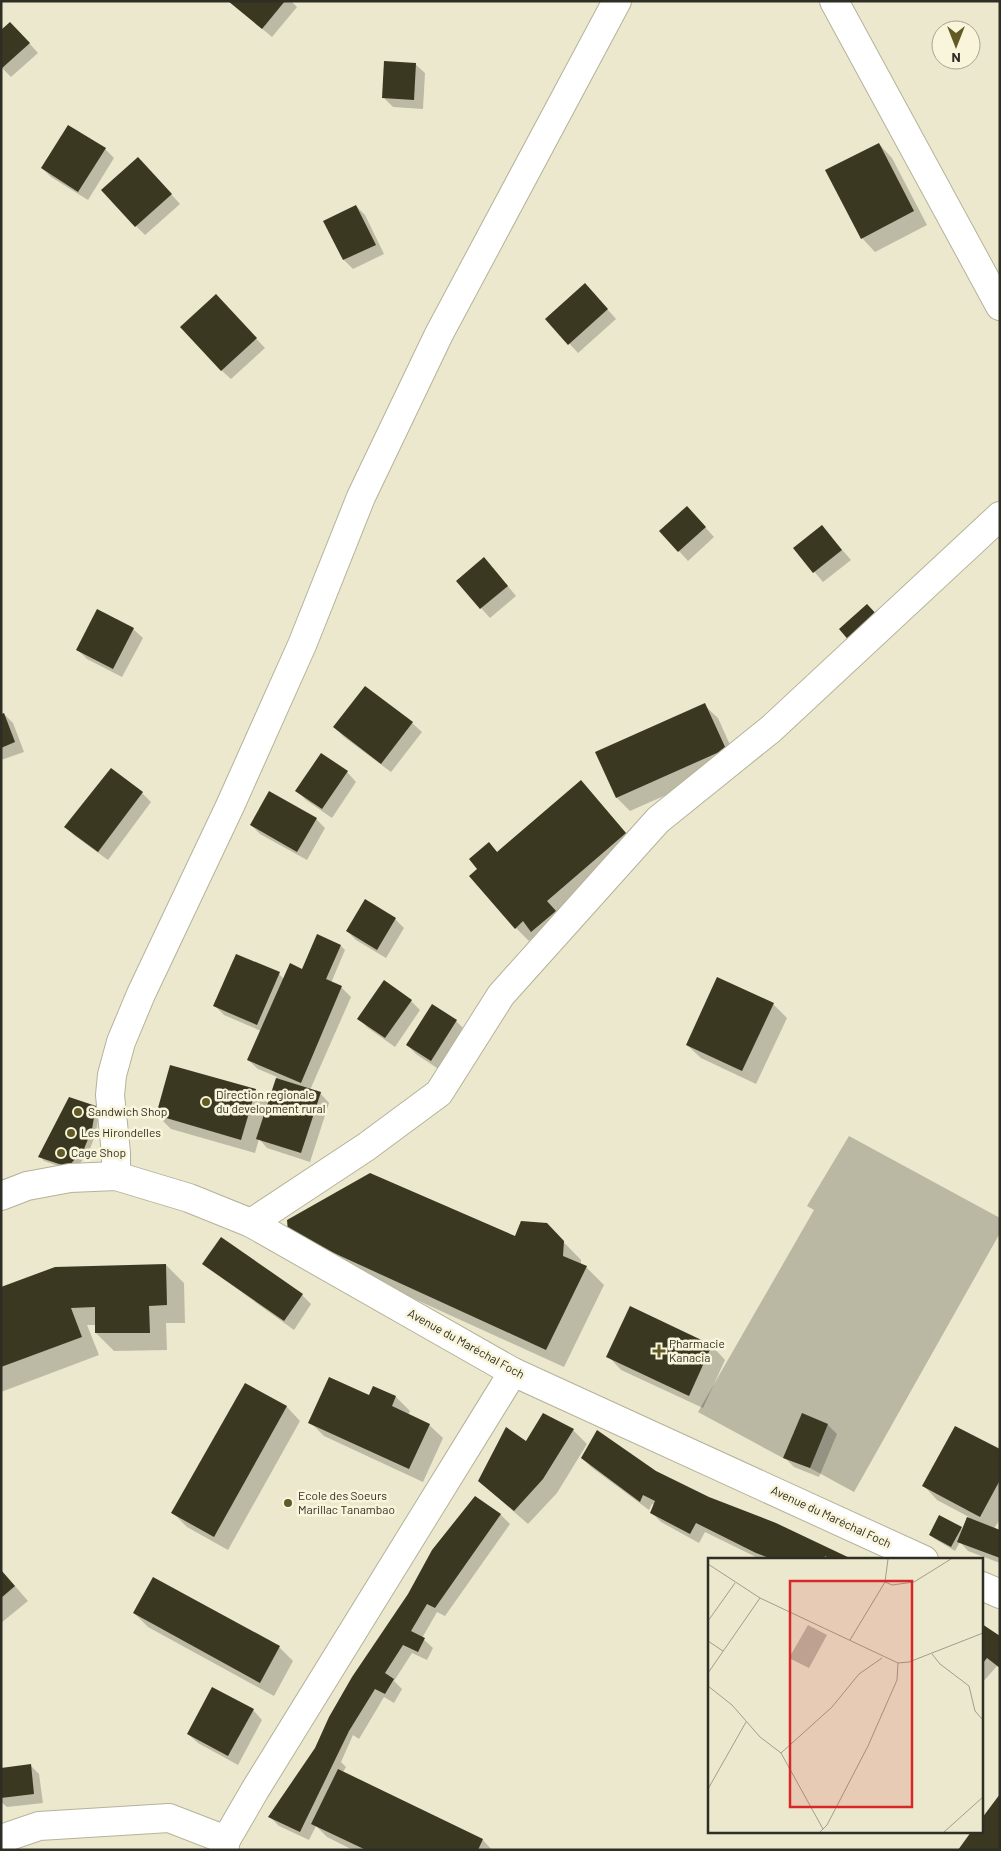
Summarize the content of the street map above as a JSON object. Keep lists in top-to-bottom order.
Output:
{
  "streets": {
    "street": ["Avenue du Maréchal Foch"]
  },
  "places": {
    "other": [
      "Direction regionale du development rural",
      "Sandwich Shop",
      "Les Hirondelles",
      "Cage Shop",
      "Ecole des Soeurs Marillac Tanambao"
    ],
    "health": ["Pharmacie Kanacia"]
  },
  "north": "bottom"
}
